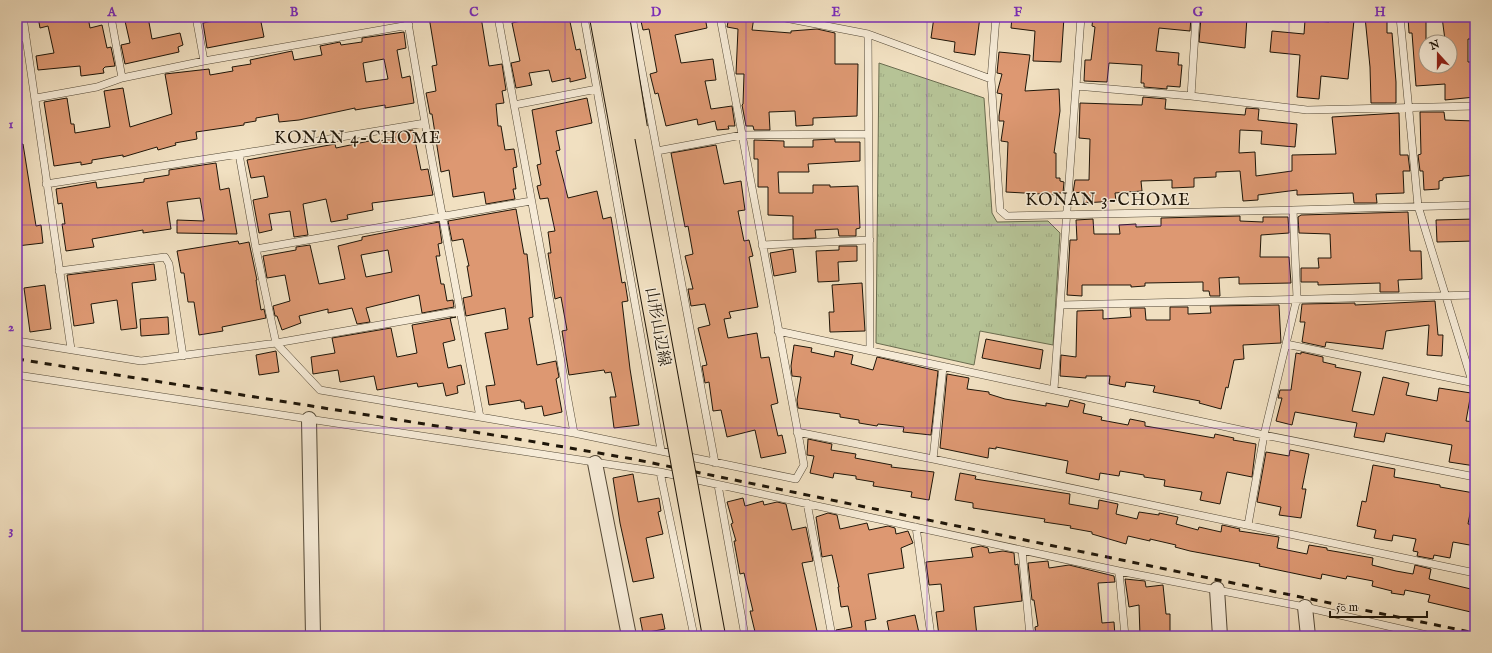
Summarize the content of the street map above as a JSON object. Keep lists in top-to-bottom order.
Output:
{
  "streets": {
    "main road": ["山形山辺線"]
  },
  "districts": ["KONAN 4-CHOME", "KONAN 3-CHOME"],
  "scale_bar": "50 m",
  "north": "top",
  "grid": {
    "columns": [
      "A",
      "B",
      "C",
      "D",
      "E",
      "F",
      "G",
      "H"
    ],
    "rows": ["1", "2", "3"]
  }
}
